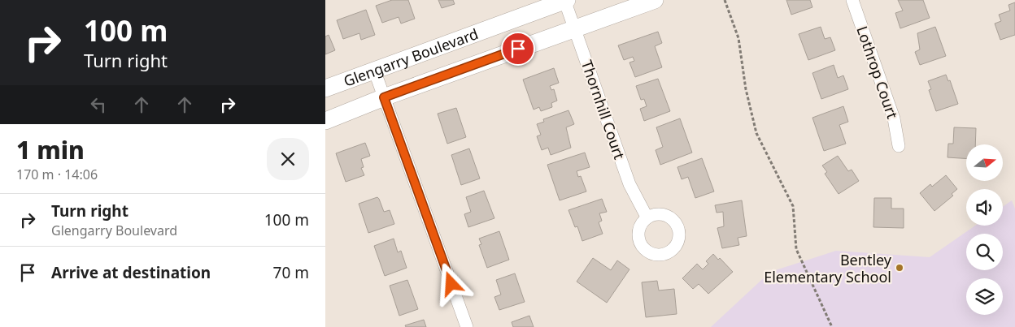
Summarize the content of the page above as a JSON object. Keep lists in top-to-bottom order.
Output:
{
  "streets": {
    "street": ["Glengarry Boulevard", "Lothrop Court", "Thornhill Court"]
  },
  "crossings": [
    ["Glengarry Boulevard", "Thornhill Court"]
  ],
  "places": ["Bentley Elementary School"],
  "north": "right",
  "page": {
    "turn": ["100 m", "Turn right"],
    "heading": ["1 min", "170 m · 14:06"],
    "list": [
      {
        "name": "Turn right",
        "note": "Glengarry Boulevard",
        "value": "100 m"
      },
      {
        "name": "Arrive at destination",
        "value": "70 m"
      }
    ]
  }
}
